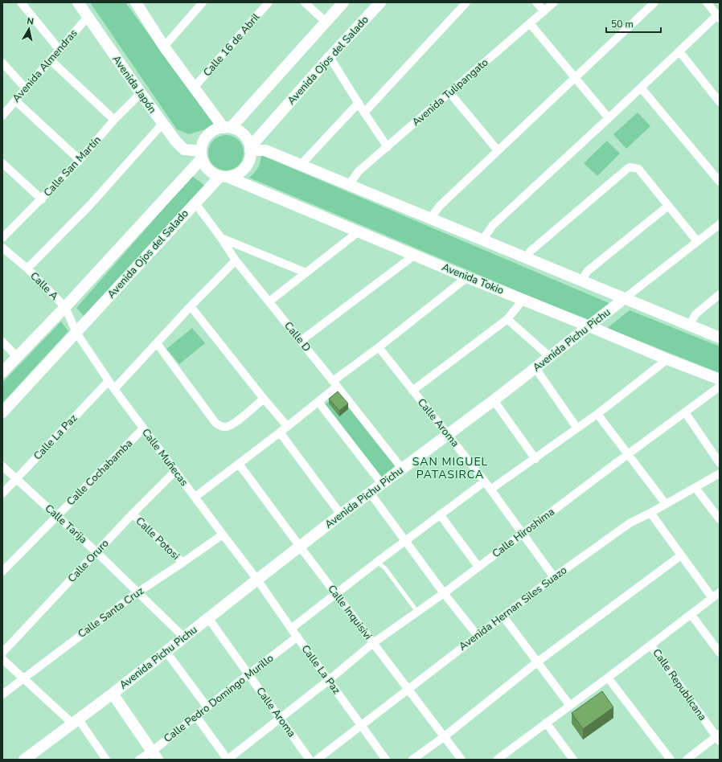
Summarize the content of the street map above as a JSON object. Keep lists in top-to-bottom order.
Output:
{
  "streets": {
    "street": [
      "Calle 16 de Abril",
      "Avenida Ojos del Salado",
      "Avenida Almendras",
      "Avenida Japón",
      "Avenida Tulipangato",
      "Calle San Martín",
      "Avenida Tokio",
      "Calle A",
      "Calle D",
      "Avenida Pichu Pichu",
      "Calle Aroma",
      "Calle La Paz",
      "Calle Muñecas",
      "Calle Cochabamba",
      "Calle Tarija",
      "Calle Hiroshima",
      "Calle Potosi",
      "Calle Oruro",
      "Avenida Hernan Siles Suazo",
      "Calle Santa Cruz",
      "Calle Inquisivi",
      "Calle Republicana",
      "Calle Pedro Domingo Murillo"
    ]
  },
  "crossings": [
    ["Avenida Ojos del Salado", "Avenida Japón"],
    ["Avenida Ojos del Salado", "Avenida Tokio"],
    ["Avenida Ojos del Salado", "Calle A"],
    ["Avenida Ojos del Salado", "Calle D"],
    ["Avenida Ojos del Salado", "Calle Muñecas"],
    ["Avenida Almendras", "Avenida Japón"],
    ["Avenida Japón", "Calle San Martín"],
    ["Avenida Japón", "Avenida Tokio"],
    ["Avenida Tokio", "Avenida Pichu Pichu"],
    ["Calle A", "Calle Muñecas"],
    ["Calle D", "Avenida Pichu Pichu"],
    ["Avenida Pichu Pichu", "Calle Aroma"],
    ["Avenida Pichu Pichu", "Calle La Paz"],
    ["Avenida Pichu Pichu", "Calle Muñecas"],
    ["Avenida Pichu Pichu", "Calle Tarija"],
    ["Avenida Pichu Pichu", "Calle Inquisivi"],
    ["Calle Aroma", "Calle Hiroshima"],
    ["Calle Aroma", "Avenida Hernan Siles Suazo"],
    ["Calle Aroma", "Calle Pedro Domingo Murillo"],
    ["Calle La Paz", "Calle Muñecas"],
    ["Calle La Paz", "Calle Tarija"],
    ["Calle La Paz", "Calle Hiroshima"],
    ["Calle La Paz", "Avenida Hernan Siles Suazo"],
    ["Calle La Paz", "Calle Pedro Domingo Murillo"],
    ["Calle Muñecas", "Calle Cochabamba"],
    ["Calle Muñecas", "Calle Oruro"],
    ["Calle Muñecas", "Calle Santa Cruz"],
    ["Calle Cochabamba", "Calle Tarija"],
    ["Calle Tarija", "Calle Oruro"],
    ["Calle Tarija", "Calle Santa Cruz"],
    ["Calle Hiroshima", "Calle Inquisivi"],
    ["Calle Potosi", "Calle Oruro"],
    ["Calle Potosi", "Calle Santa Cruz"],
    ["Avenida Hernan Siles Suazo", "Calle Inquisivi"]
  ],
  "districts": ["SAN MIGUEL PATASIRCA"],
  "scale_bar": "50 m",
  "north": "top"
}
